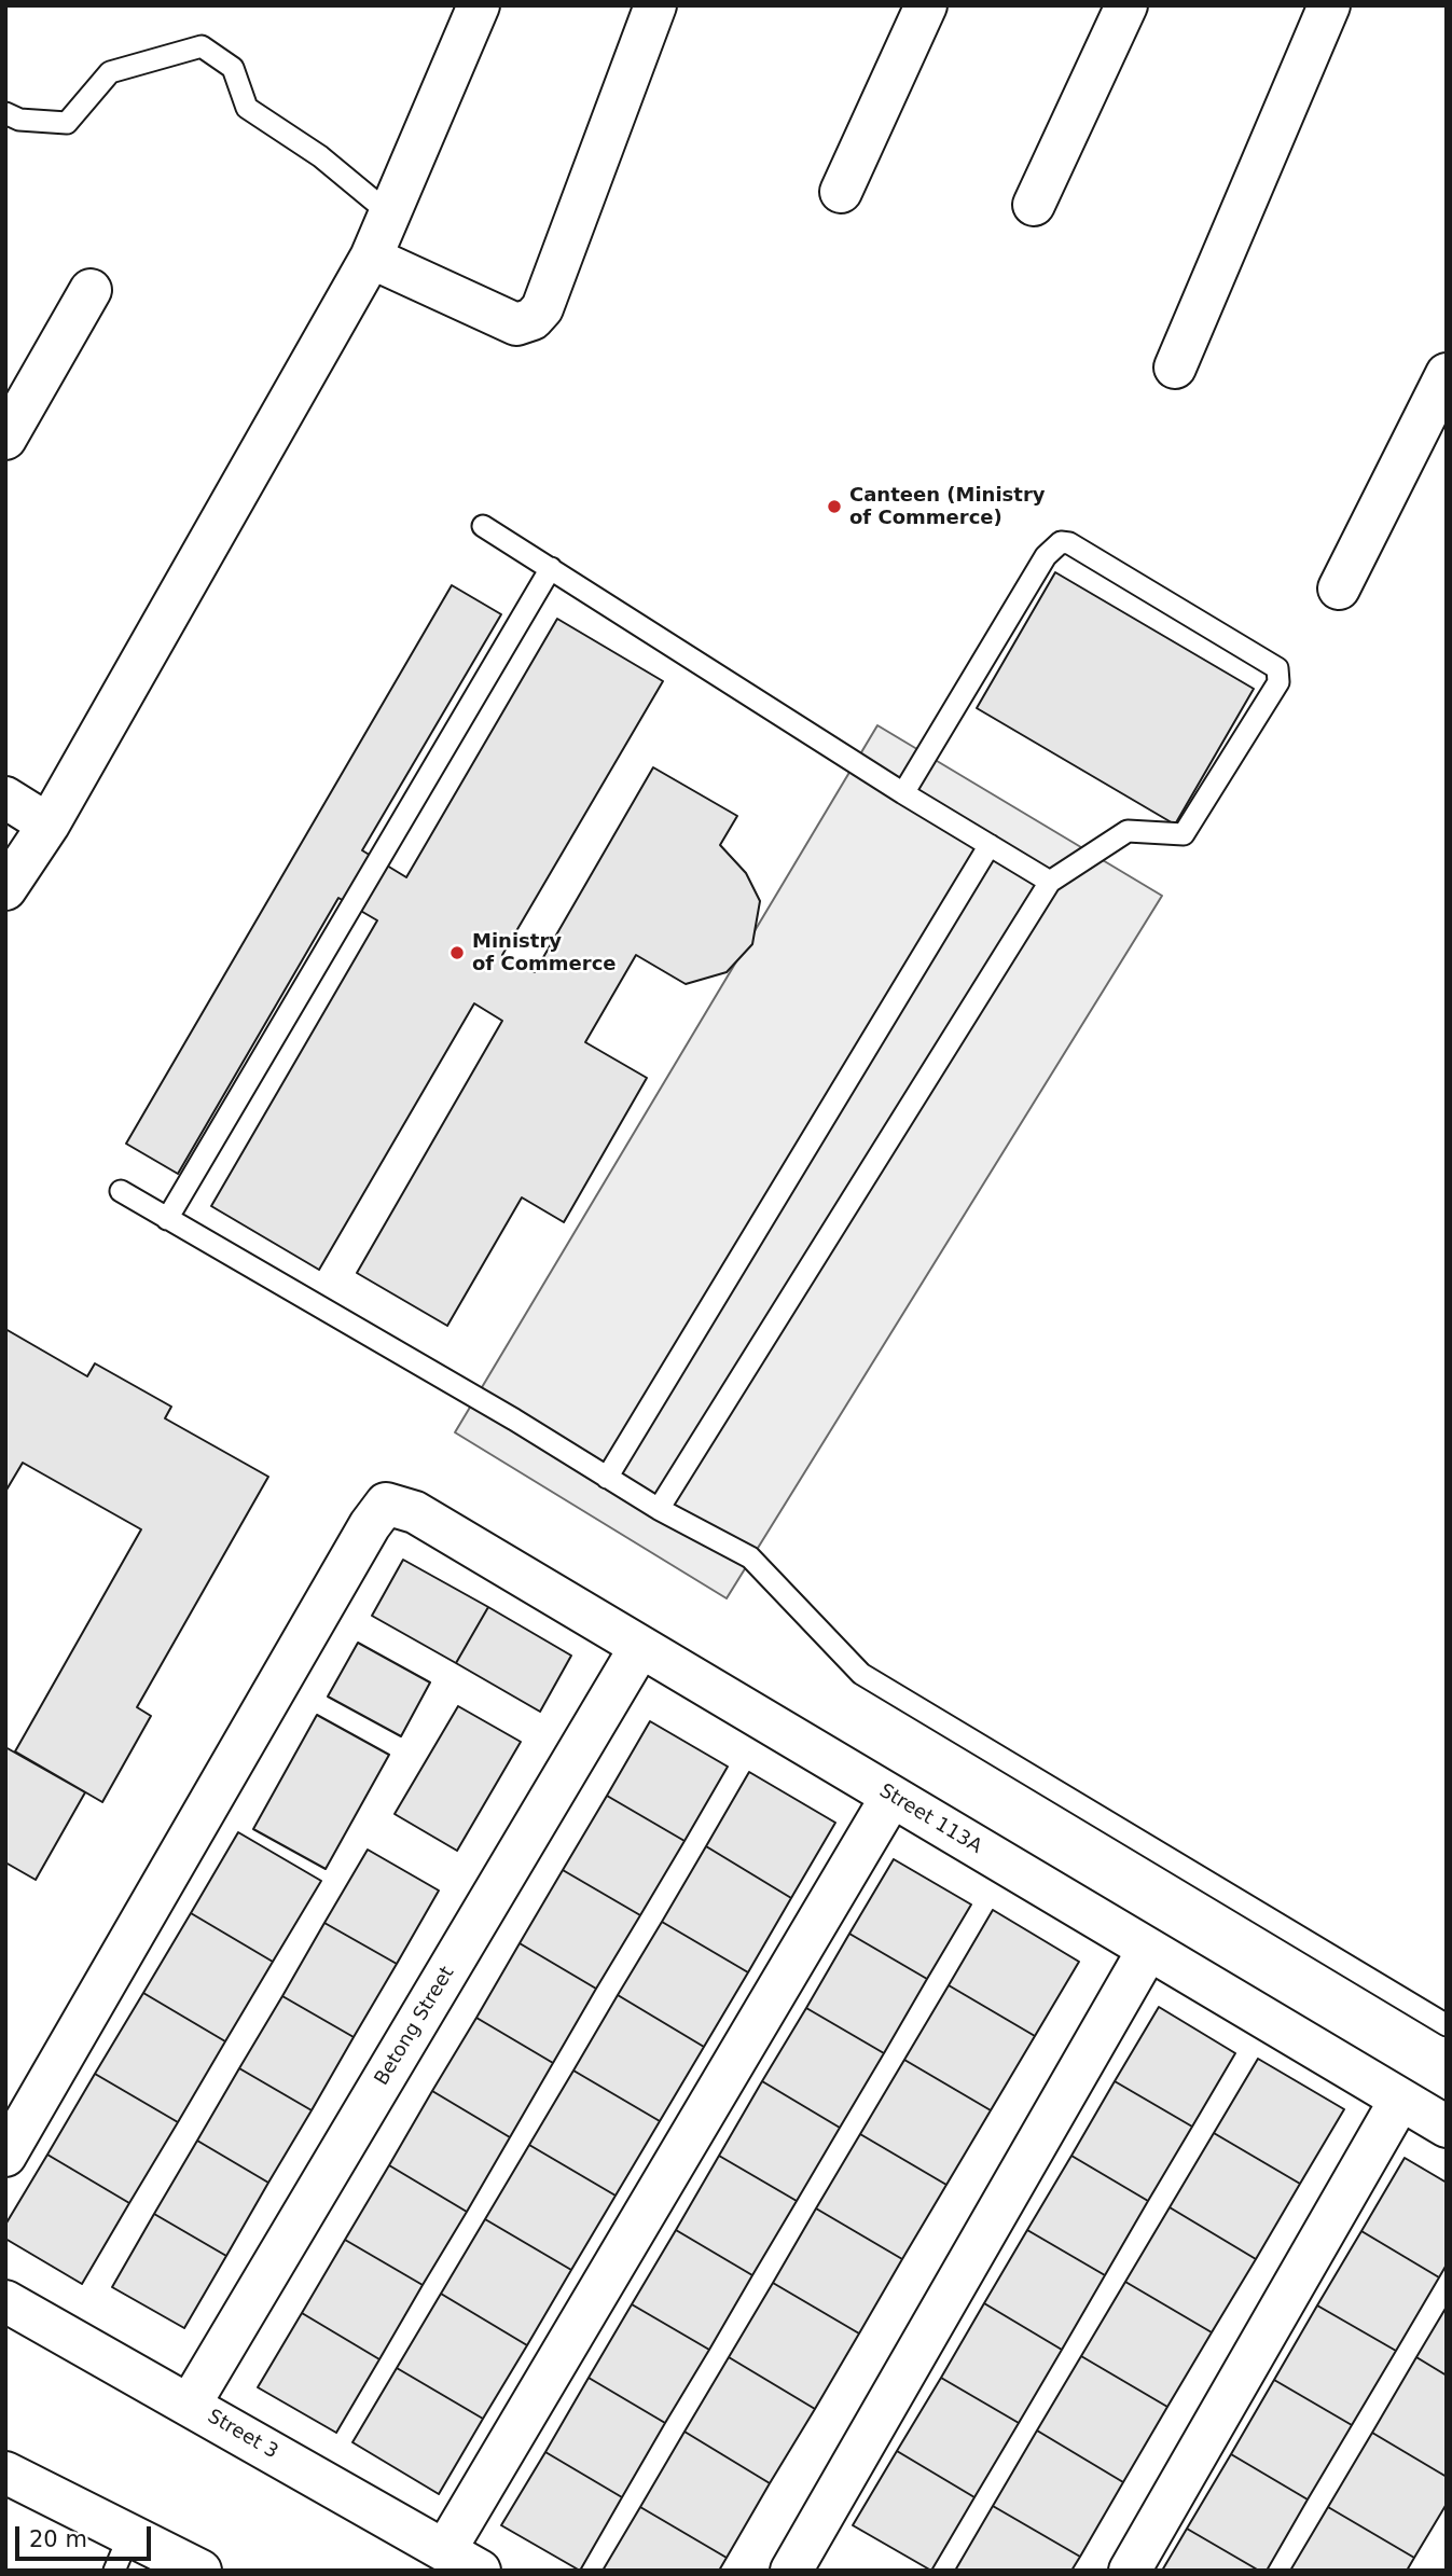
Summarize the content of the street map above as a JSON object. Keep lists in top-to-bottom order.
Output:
{
  "streets": {
    "street": ["Street 113A", "Betong Street", "Street 3"]
  },
  "crossings": [
    ["Street 113A", "Betong Street"],
    ["Betong Street", "Street 3"]
  ],
  "places": ["Canteen (Ministry of Commerce)", "Ministry of Commerce"],
  "scale_bar": "20 m"
}
